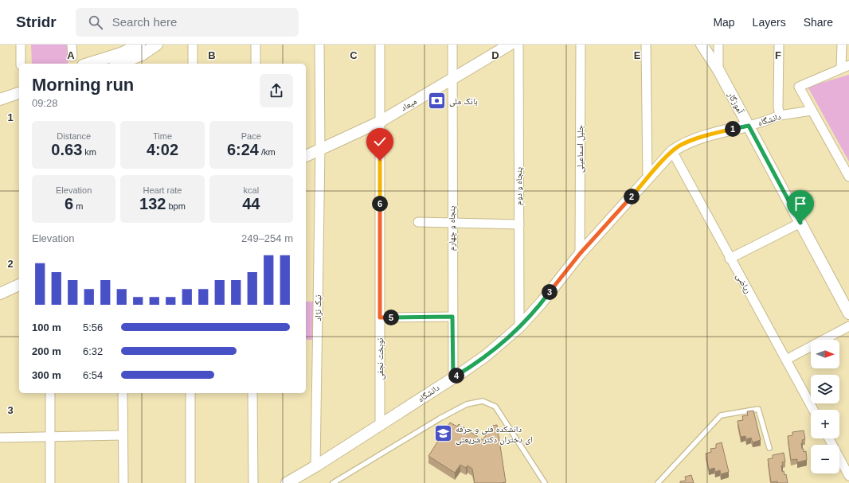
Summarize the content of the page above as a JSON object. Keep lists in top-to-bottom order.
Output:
{
  "streets": {
    "street": [
      "آموزگار",
      "میعاد",
      "دانشگاه",
      "جلیل اسماعیلی",
      "پنجاه و دوم",
      "پنجاه و چهارم",
      "ریاضی",
      "نیک نژاد",
      "نوبخت نجفی"
    ]
  },
  "crossings": [
    ["آموزگار", "دانشگاه"],
    ["میعاد", "پنجاه و چهارم"],
    ["میعاد", "نیک نژاد"],
    ["میعاد", "نوبخت نجفی"],
    ["دانشگاه", "جلیل اسماعیلی"],
    ["دانشگاه", "پنجاه و دوم"],
    ["دانشگاه", "پنجاه و چهارم"],
    ["دانشگاه", "ریاضی"],
    ["دانشگاه", "نیک نژاد"],
    ["دانشگاه", "نوبخت نجفی"]
  ],
  "places": {
    "bank": ["بانک ملی"],
    "school or university": ["دانشکده فنی و حرفه ای دختران دکتر شریعتی"]
  },
  "north": "right",
  "page": {
    "header": "Stridr",
    "search": "Search here",
    "nav": ["Map", "Layers", "Share"],
    "heading": ["Morning run", "09:28"],
    "stats": [
      ["Distance", "0.63 km"],
      ["Time", "4:02"],
      ["Pace", "6:24 /km"],
      ["Elevation", "6 m"],
      ["Heart rate", "132 bpm"],
      ["kcal", "44"]
    ],
    "pins": [
      "1",
      "2",
      "6",
      "3",
      "5",
      "4"
    ],
    "chart": ["Elevation", "249–254 m"],
    "list": [
      {
        "name": "100 m",
        "note": "5:56"
      },
      {
        "name": "200 m",
        "note": "6:32"
      },
      {
        "name": "300 m",
        "note": "6:54"
      }
    ],
    "map_buttons": ["+", "−"]
  },
  "grid": {
    "columns": [
      "A",
      "B",
      "C",
      "D",
      "E",
      "F"
    ],
    "rows": ["1", "2", "3"]
  }
}
